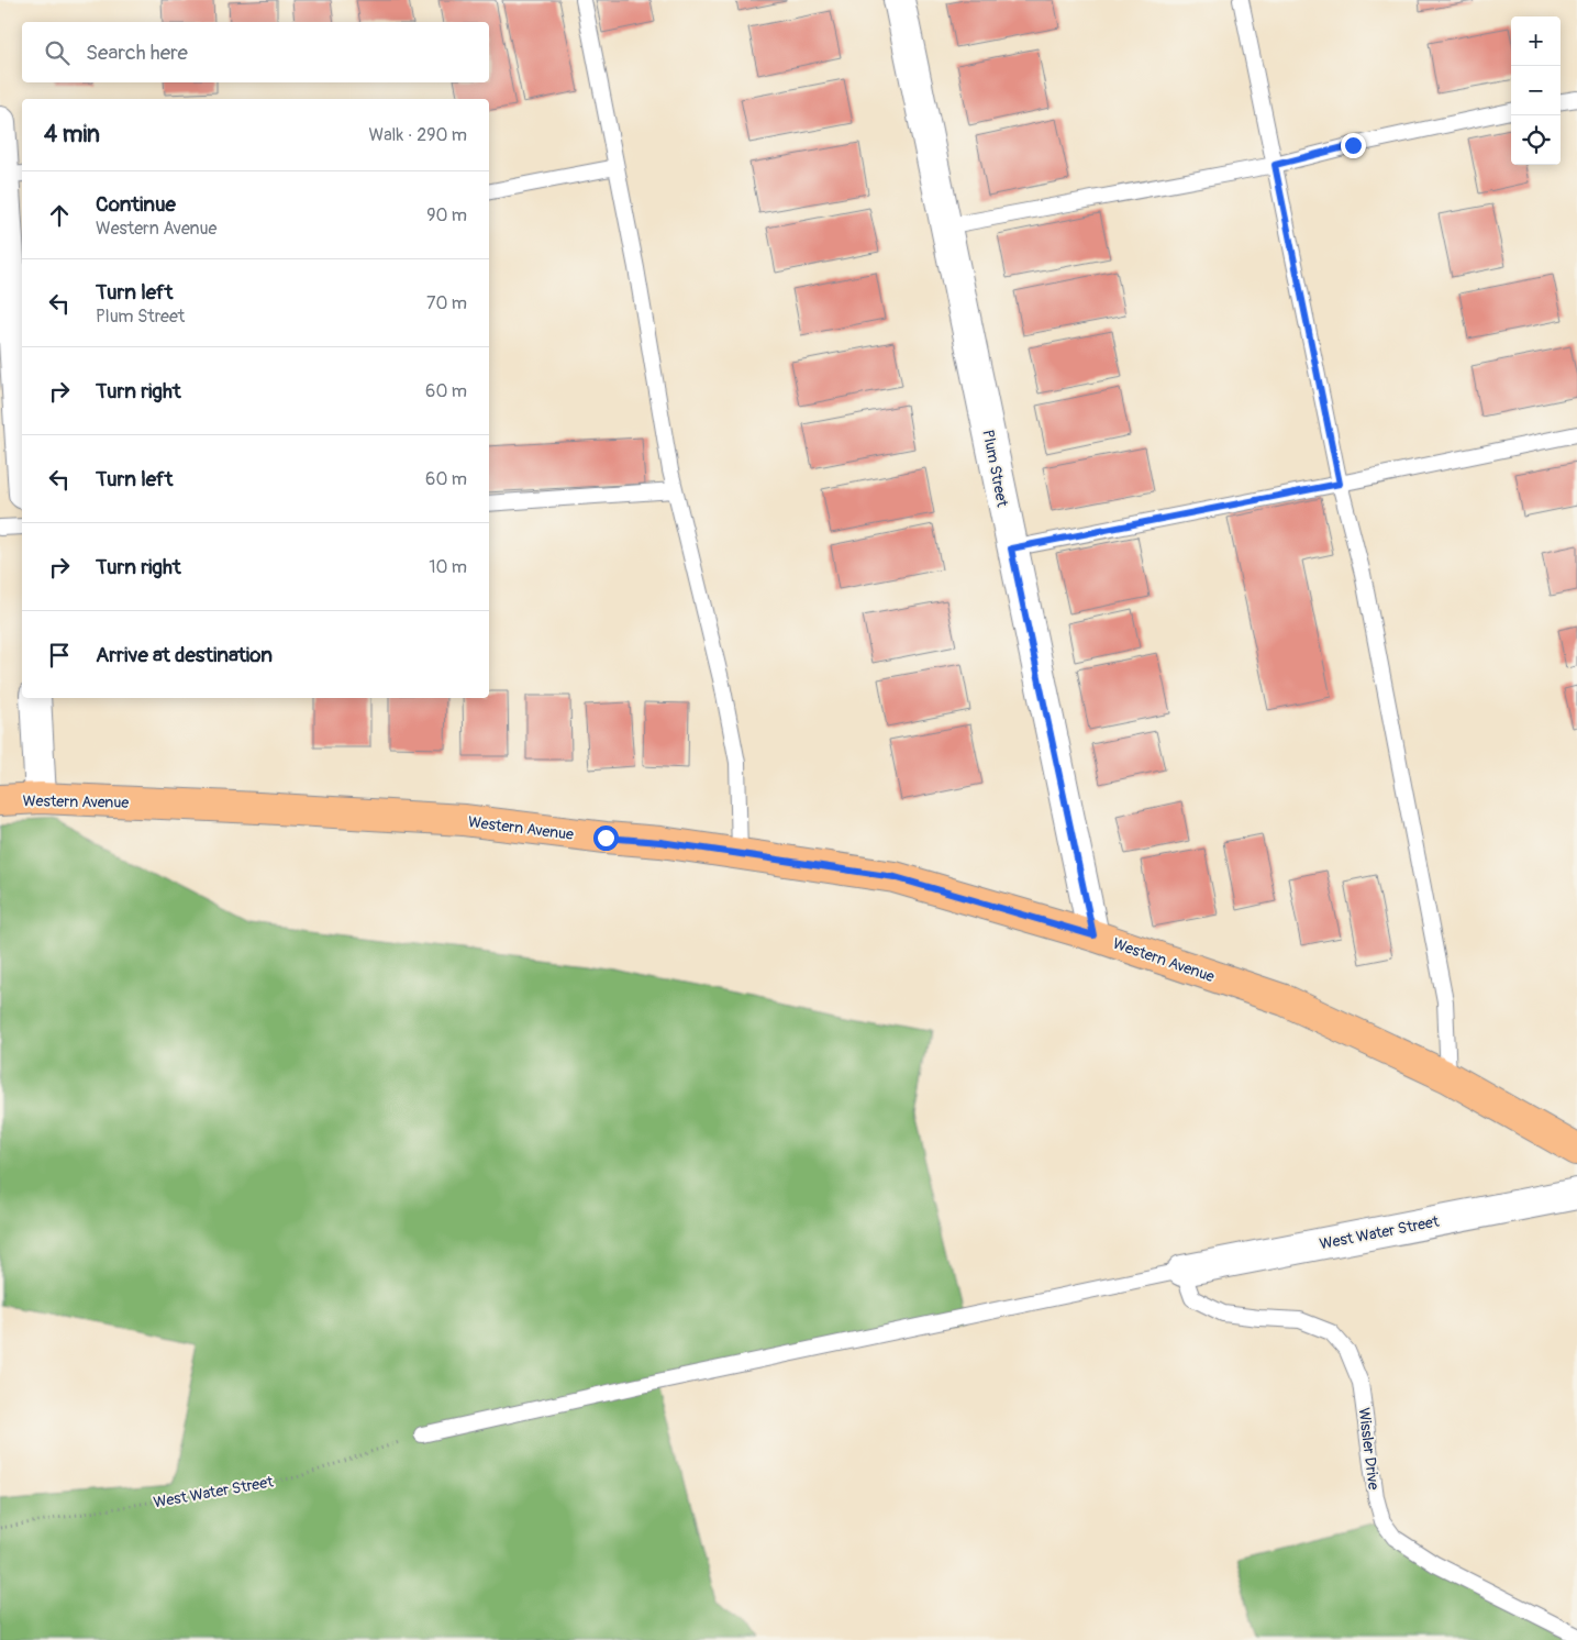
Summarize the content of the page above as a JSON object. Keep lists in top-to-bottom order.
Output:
{
  "streets": {
    "main road": ["Western Avenue"],
    "street": ["Plum Street", "West Water Street"],
    "lane": ["Wissler Drive"]
  },
  "crossings": [
    ["Plum Street", "Western Avenue"],
    ["West Water Street", "Wissler Drive"]
  ],
  "page": {
    "map_buttons": ["+", "−"],
    "search": "Search here",
    "heading": ["4 min", "Walk · 290 m"],
    "list": [
      ["Continue", "Western Avenue", "90 m"],
      ["Turn left", "Plum Street", "70 m"],
      ["Turn right", "60 m"],
      ["Turn left", "60 m"],
      ["Turn right", "10 m"],
      "Arrive at destination"
    ]
  }
}
